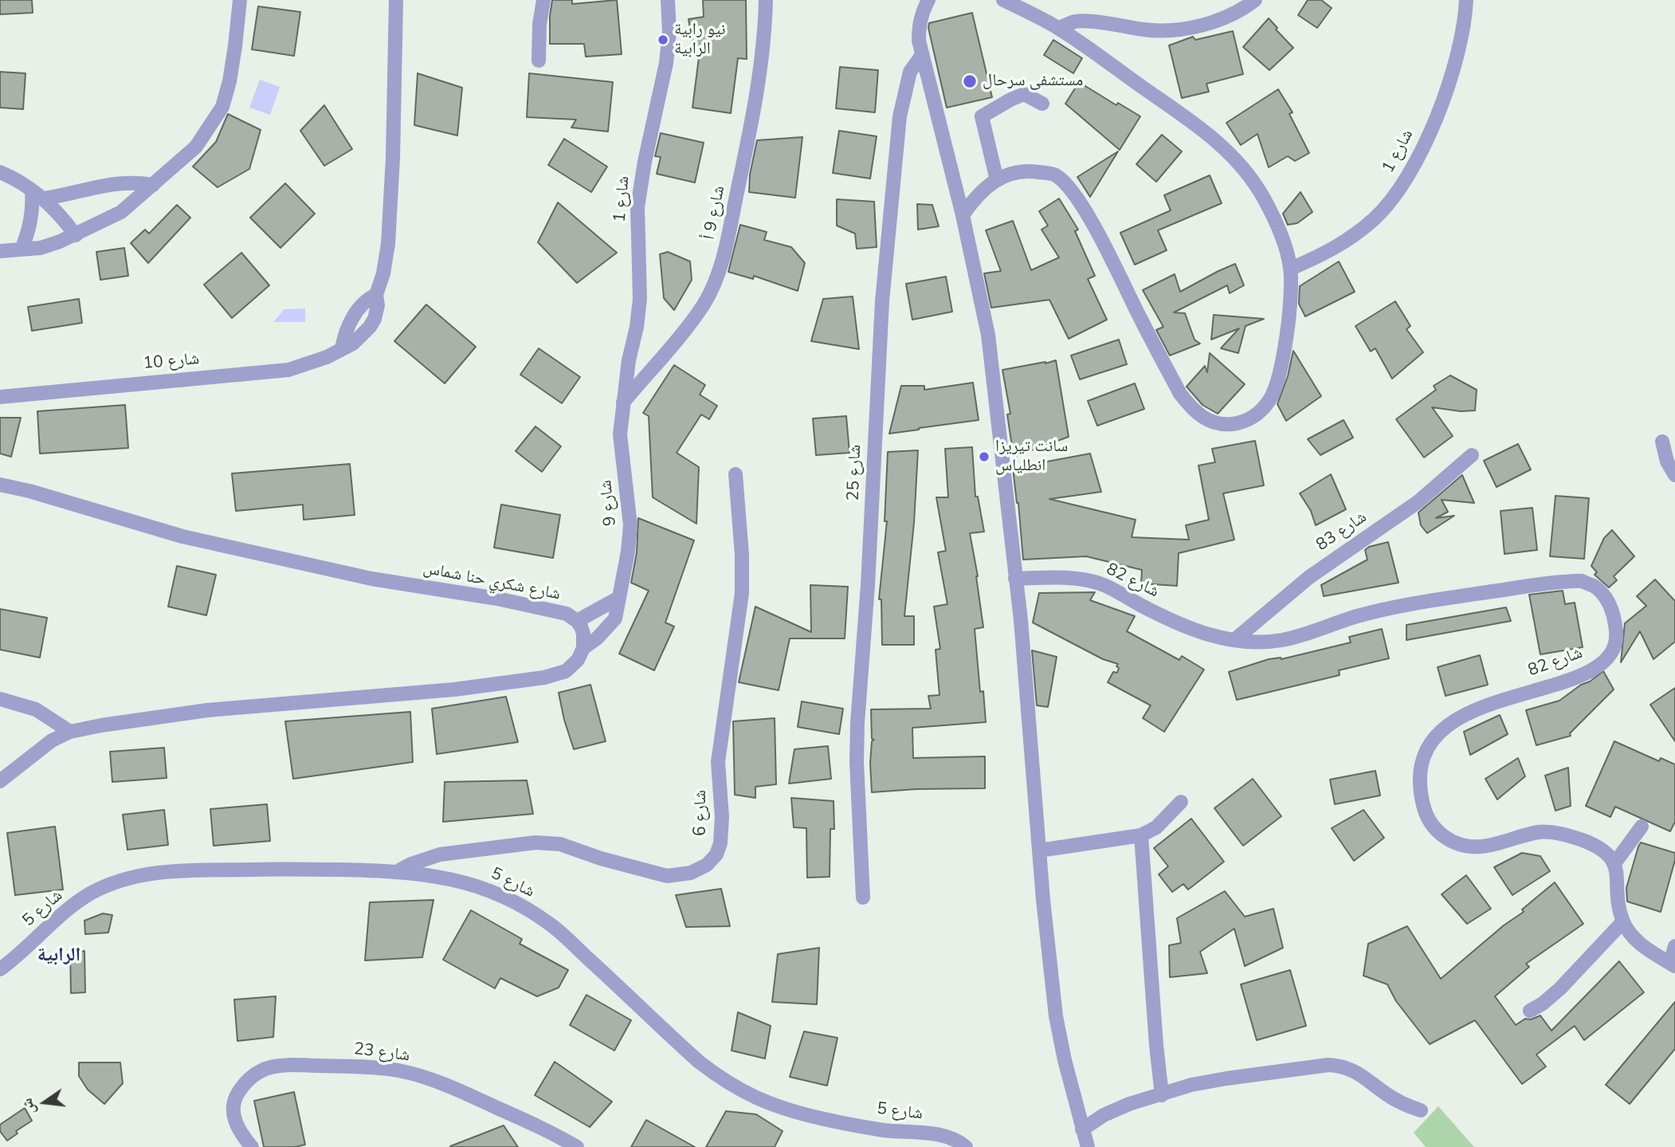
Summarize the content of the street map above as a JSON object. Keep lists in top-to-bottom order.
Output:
{
  "streets": {
    "street": [
      "شارع 1",
      "شارع 9 أ",
      "شارع 10",
      "شارع 25",
      "شارع 9",
      "شارع 83",
      "شارع 82",
      "شارع شكري حنا شماس",
      "شارع 6",
      "شارع 5",
      "شارع 23"
    ]
  },
  "crossings": [
    ["شارع 1", "شارع 9 أ"],
    ["شارع 1", "شارع 9"],
    ["شارع 9 أ", "شارع 9"],
    ["شارع 9", "شارع شكري حنا شماس"],
    ["شارع 83", "شارع 82"],
    ["شارع 6", "شارع 5"]
  ],
  "districts": ["الرابية"],
  "places": ["نيو رابية الرابية", "مستشفى سرحال", "سانت تيريزا انطلياس"],
  "north": "left"
}
